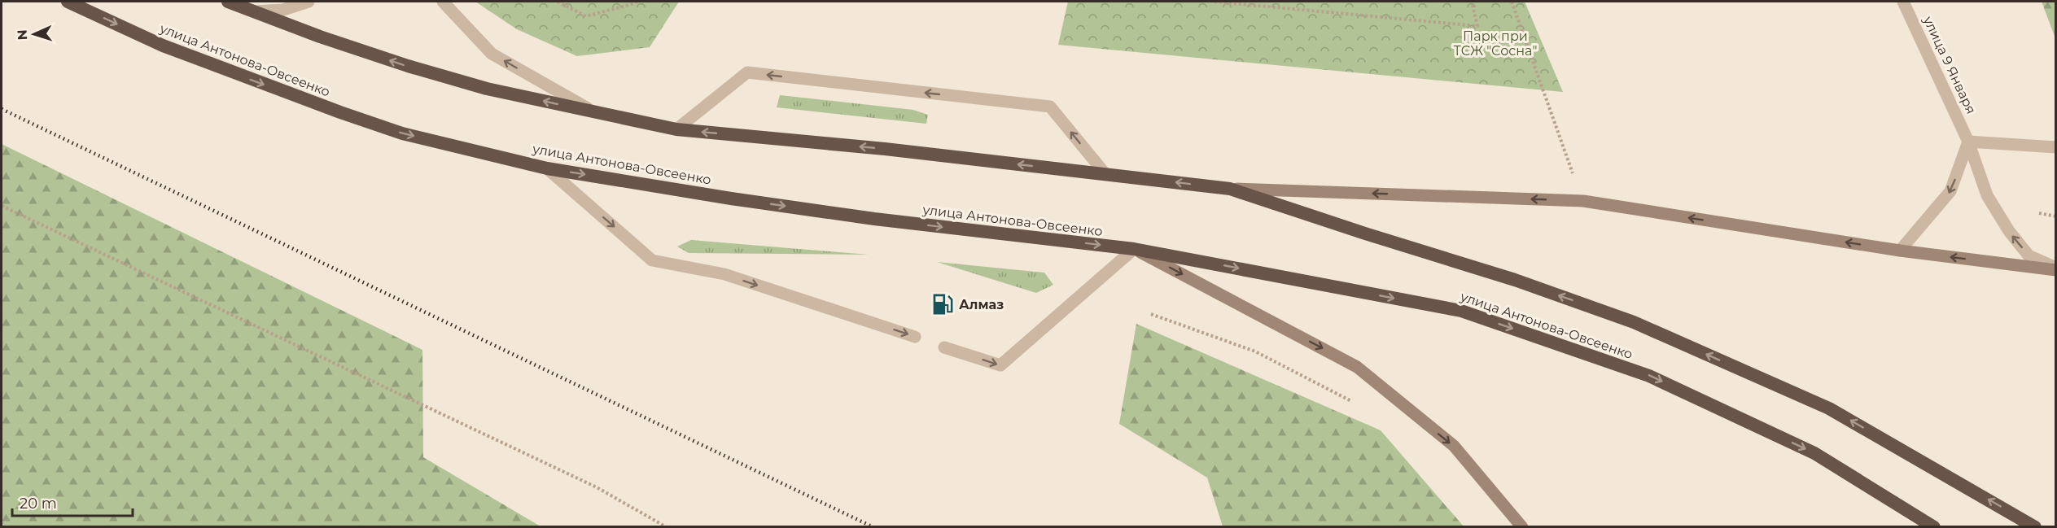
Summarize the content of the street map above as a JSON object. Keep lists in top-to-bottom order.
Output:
{
  "streets": {
    "highway": ["улица Антонова-Овсеенко"],
    "street": ["улица 9 Января"]
  },
  "one_way": ["улица 9 Января"],
  "parks": ["Парк при ТСЖ \"Сосна\""],
  "places": {
    "fuel station": ["Алмаз"]
  },
  "scale_bar": "20 m",
  "north": "left"
}
